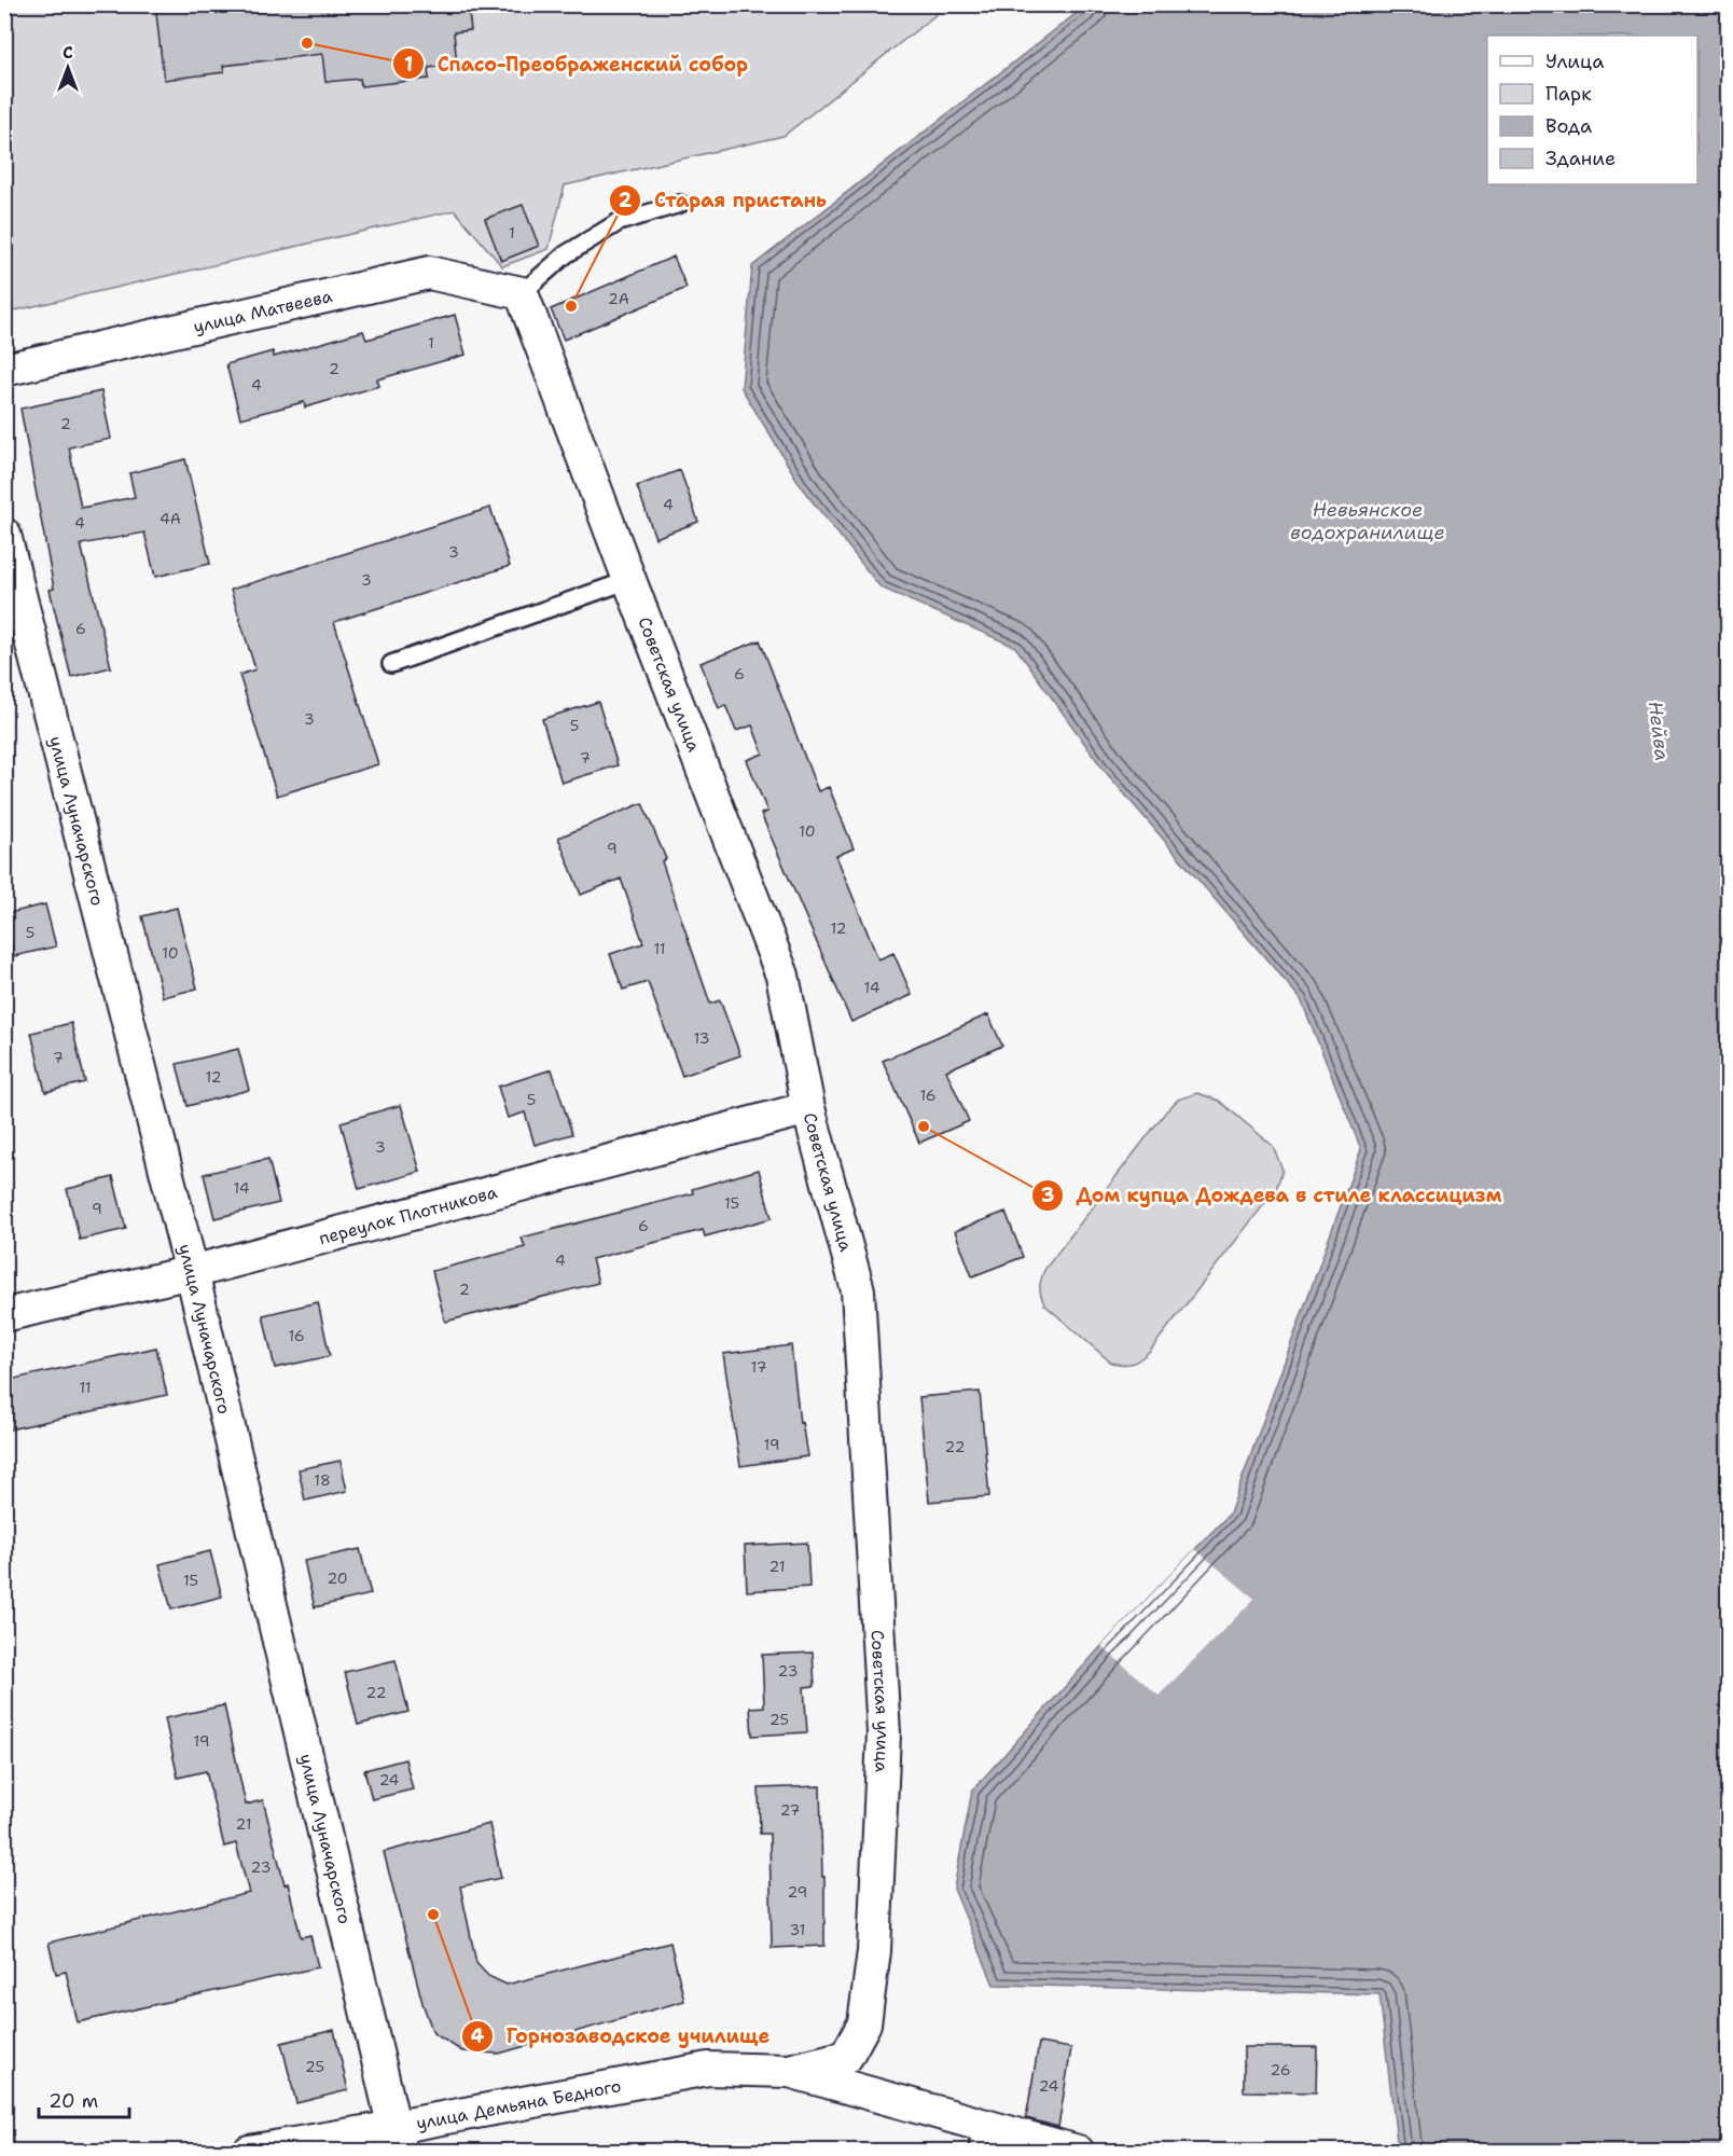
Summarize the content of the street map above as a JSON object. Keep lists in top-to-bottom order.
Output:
{
  "streets": {
    "street": [
      "улица Матвеева",
      "Советская улица",
      "улица Луначарского",
      "переулок Плотникова",
      "улица Демьяна Бедного"
    ]
  },
  "crossings": [
    ["улица Матвеева", "Советская улица"],
    ["Советская улица", "переулок Плотникова"],
    ["Советская улица", "улица Демьяна Бедного"],
    ["улица Луначарского", "переулок Плотникова"],
    ["улица Луначарского", "улица Демьяна Бедного"]
  ],
  "water": ["Невьянское водохранилище", "Нейва"],
  "places": [
    "Спасо-Преображенский собор",
    "Старая пристань",
    "Дом купца Дождева в стиле классицизм",
    "Горнозаводское училище"
  ],
  "house_numbers": [
    "1",
    "2А",
    "1",
    "2",
    "4",
    "2",
    "4",
    "4А",
    "4",
    "3",
    "3",
    "6",
    "6",
    "3",
    "5",
    "7",
    "10",
    "9",
    "12",
    "5",
    "11",
    "10",
    "14",
    "13",
    "7",
    "12",
    "16",
    "5",
    "3",
    "14",
    "15",
    "9",
    "6",
    "4",
    "2",
    "16",
    "17",
    "11",
    "19",
    "22",
    "18",
    "21",
    "20",
    "15",
    "23",
    "22",
    "25",
    "19",
    "24",
    "27",
    "21",
    "23",
    "29",
    "31",
    "25",
    "26",
    "24"
  ],
  "legend": [
    "Улица",
    "Парк",
    "Вода",
    "Здание"
  ],
  "scale_bar": "20 m",
  "north": "top"
}
